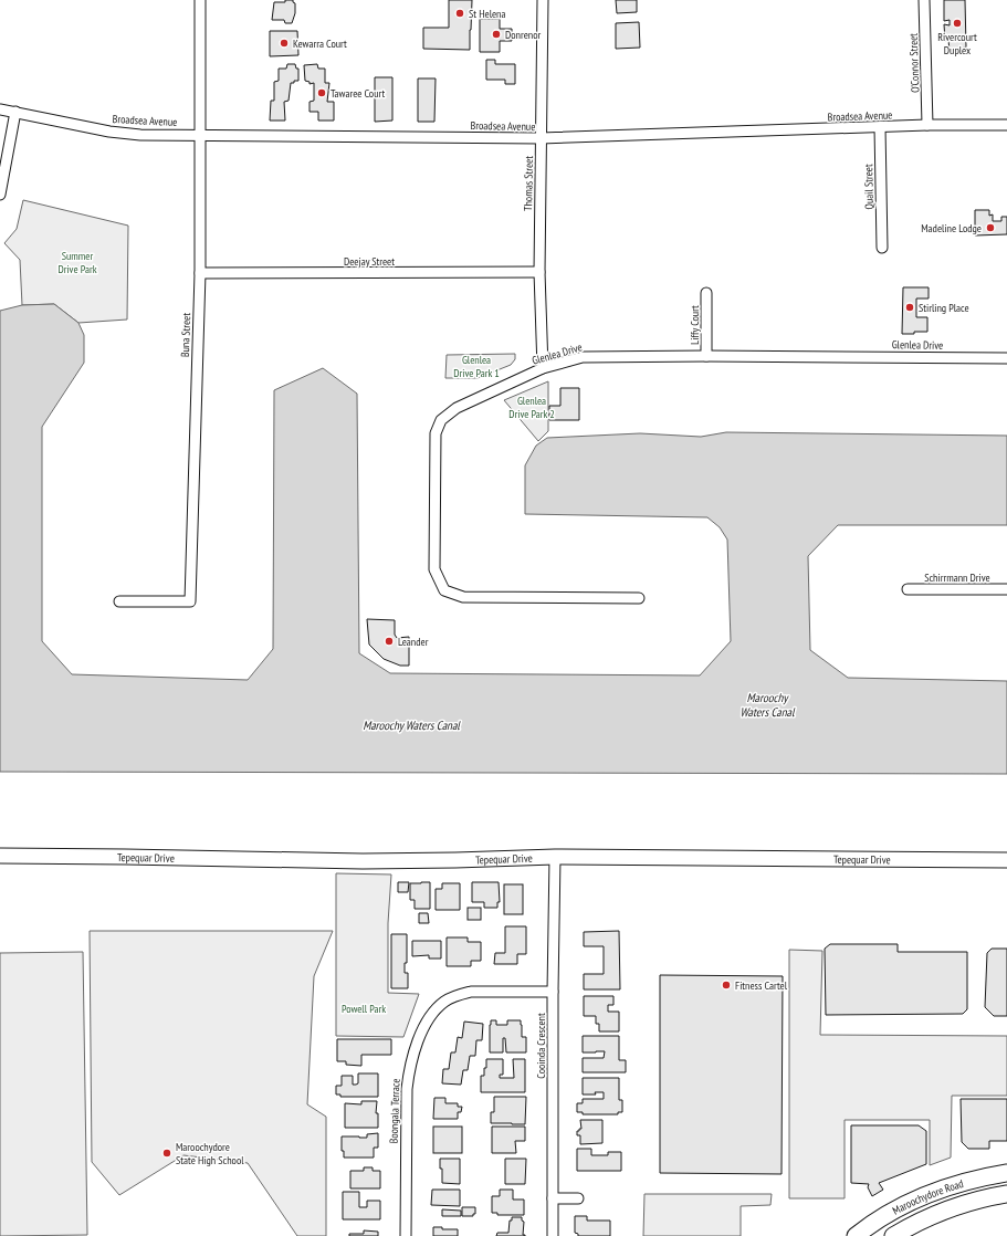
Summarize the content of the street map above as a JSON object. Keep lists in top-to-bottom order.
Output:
{
  "streets": {
    "main road": ["Maroochydore Road"],
    "street": [
      "O'Connor Street",
      "Broadsea Avenue",
      "Thomas Street",
      "Quail Street",
      "Deejay Street",
      "Liffy Court",
      "Buna Street",
      "Glenlea Drive",
      "Schirrmann Drive",
      "Tepequar Drive",
      "Cooinda Crescent",
      "Boongala Terrace"
    ]
  },
  "crossings": [
    ["O'Connor Street", "Broadsea Avenue"],
    ["Broadsea Avenue", "Thomas Street"],
    ["Broadsea Avenue", "Quail Street"],
    ["Broadsea Avenue", "Buna Street"],
    ["Thomas Street", "Deejay Street"],
    ["Thomas Street", "Glenlea Drive"],
    ["Deejay Street", "Buna Street"],
    ["Liffy Court", "Glenlea Drive"],
    ["Tepequar Drive", "Cooinda Crescent"],
    ["Cooinda Crescent", "Boongala Terrace"]
  ],
  "water": ["Maroochy Waters Canal"],
  "parks": [
    "Summer Drive Park",
    "Glenlea Drive Park 1",
    "Glenlea Drive Park 2",
    "Powell Park"
  ],
  "places": [
    "St Helena",
    "Rivercourt Duplex",
    "Donrenor",
    "Kewarra Court",
    "Tawaree Court",
    "Madeline Lodge",
    "Stirling Place",
    "Leander",
    "Fitness Cartel",
    "Maroochydore State High School"
  ]
}
